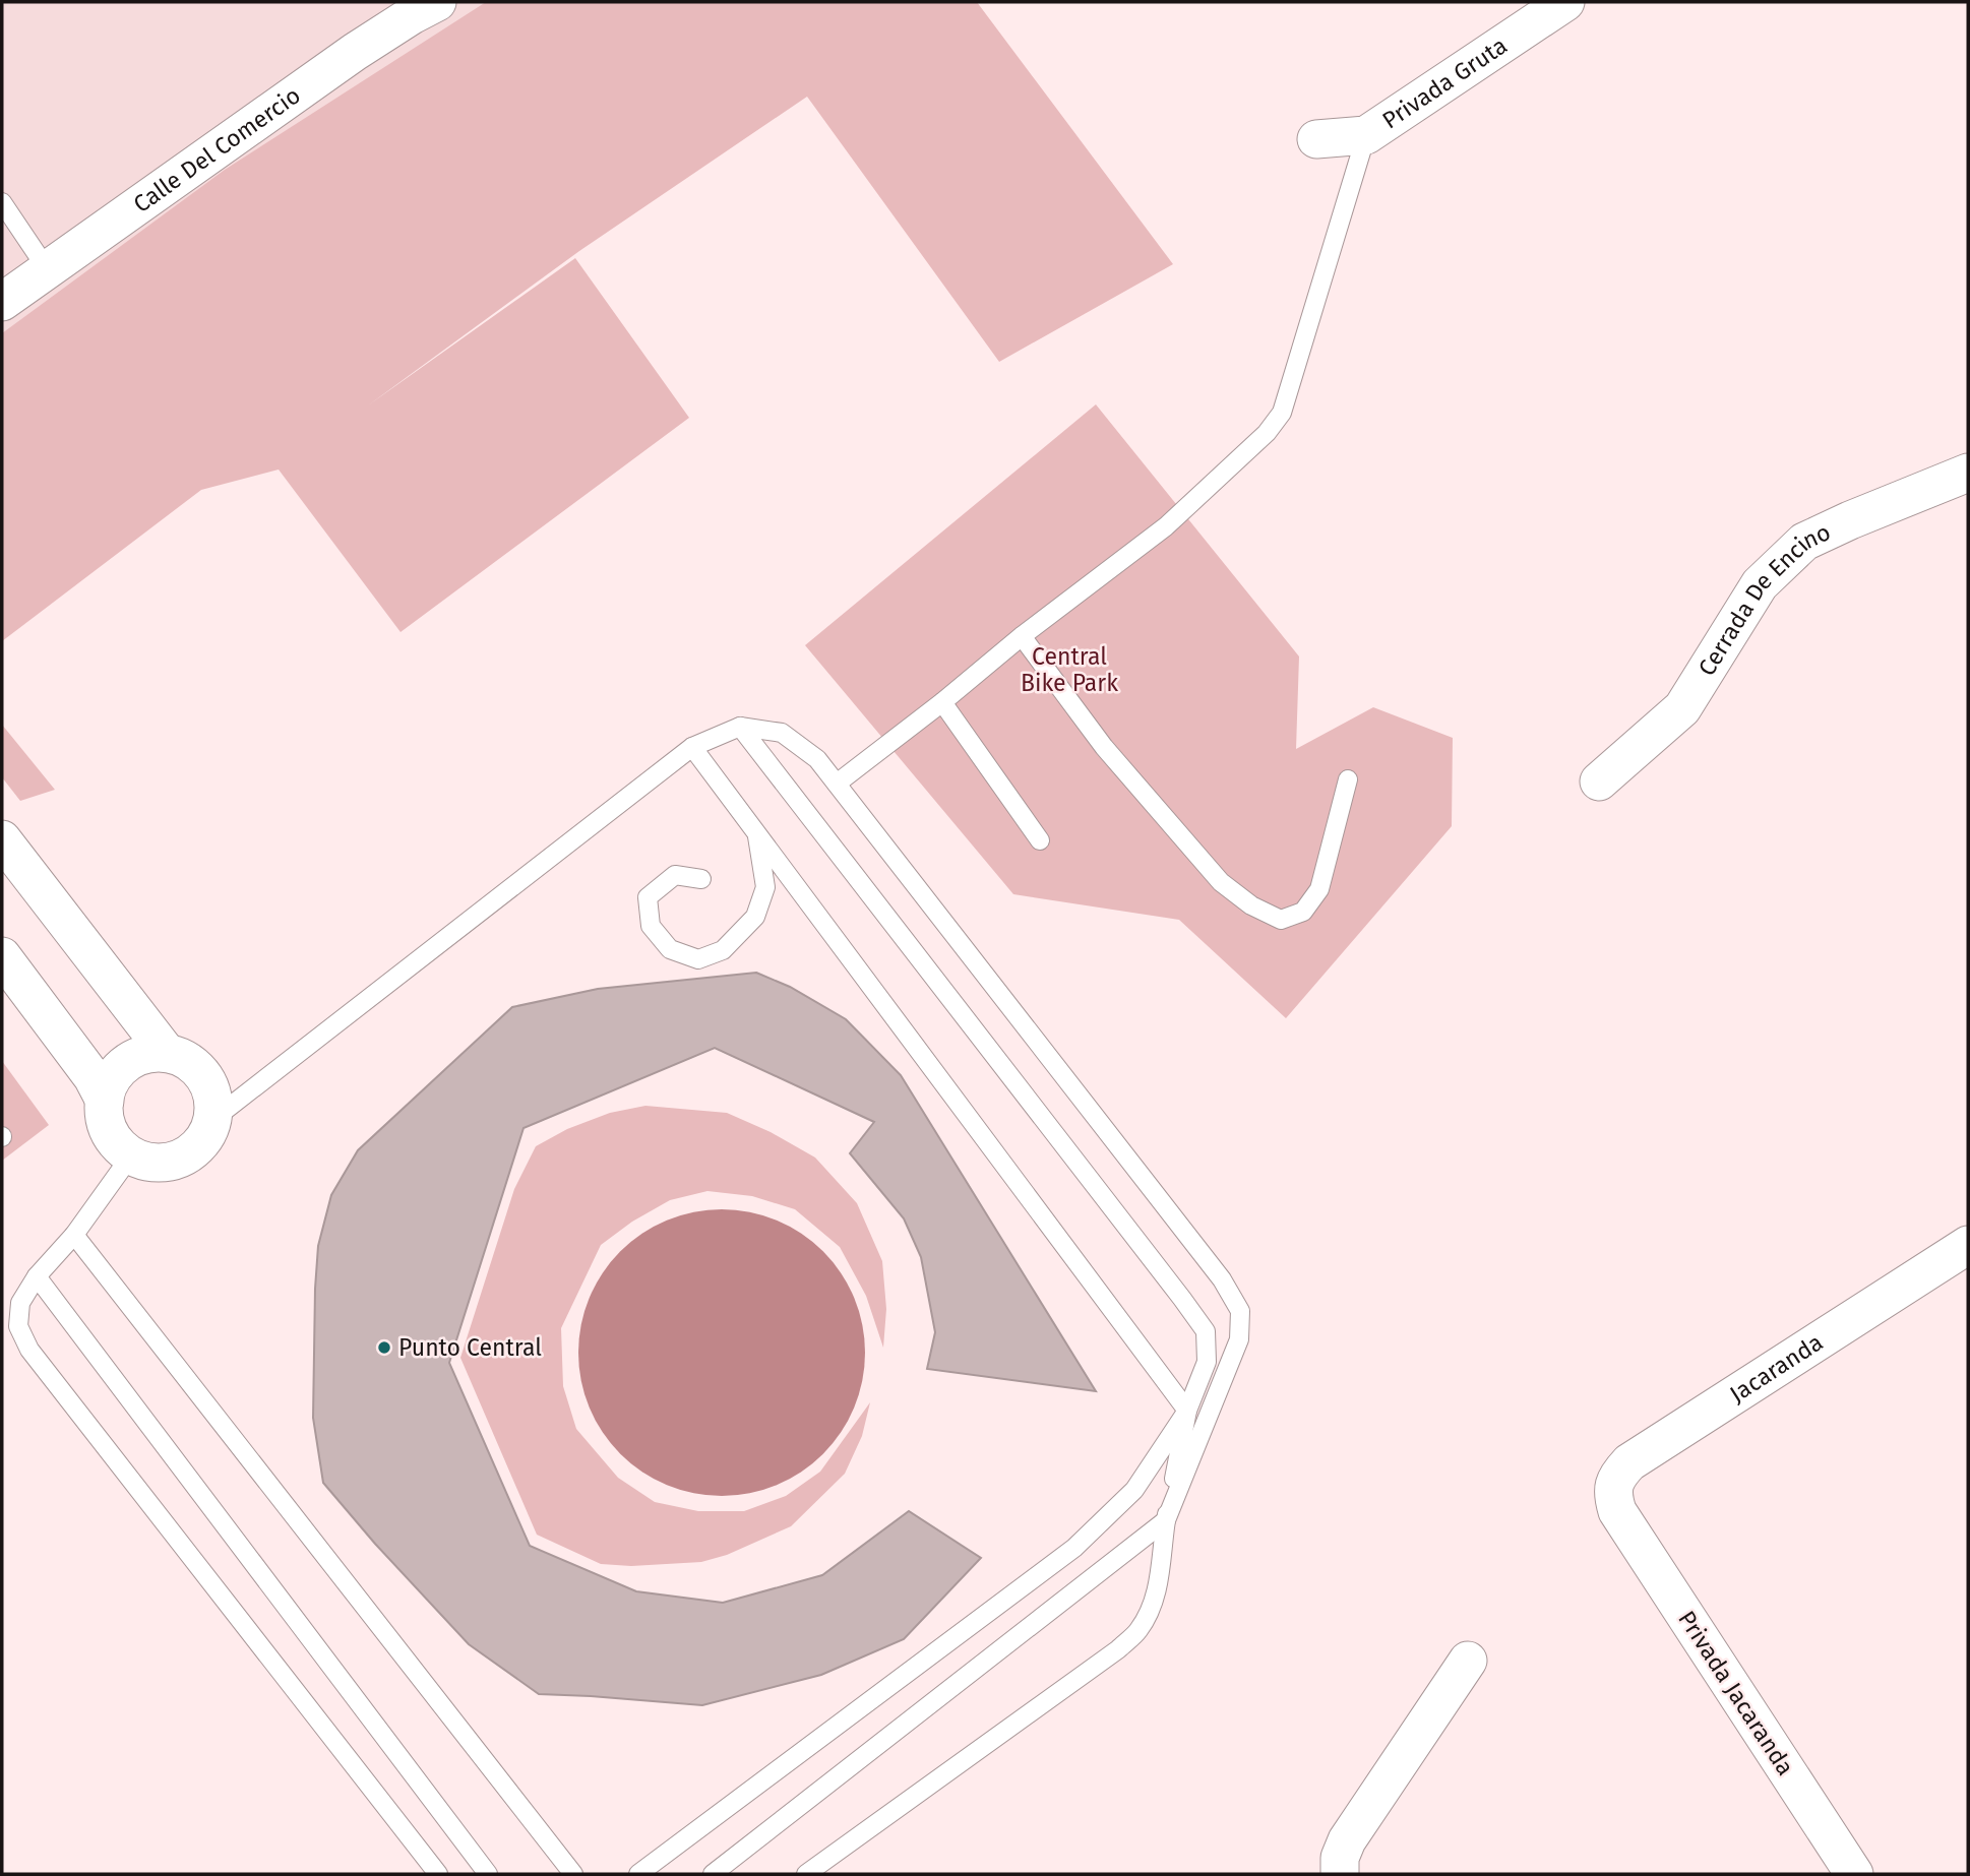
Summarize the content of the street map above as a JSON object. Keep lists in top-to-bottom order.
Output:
{
  "streets": {
    "street": [
      "Privada Gruta",
      "Calle Del Comercio",
      "Cerrada De Encino",
      "Jacaranda",
      "Privada Jacaranda"
    ]
  },
  "crossings": [
    ["Jacaranda", "Privada Jacaranda"]
  ],
  "parks": ["Central Bike Park"],
  "places": ["Punto Central"]
}
